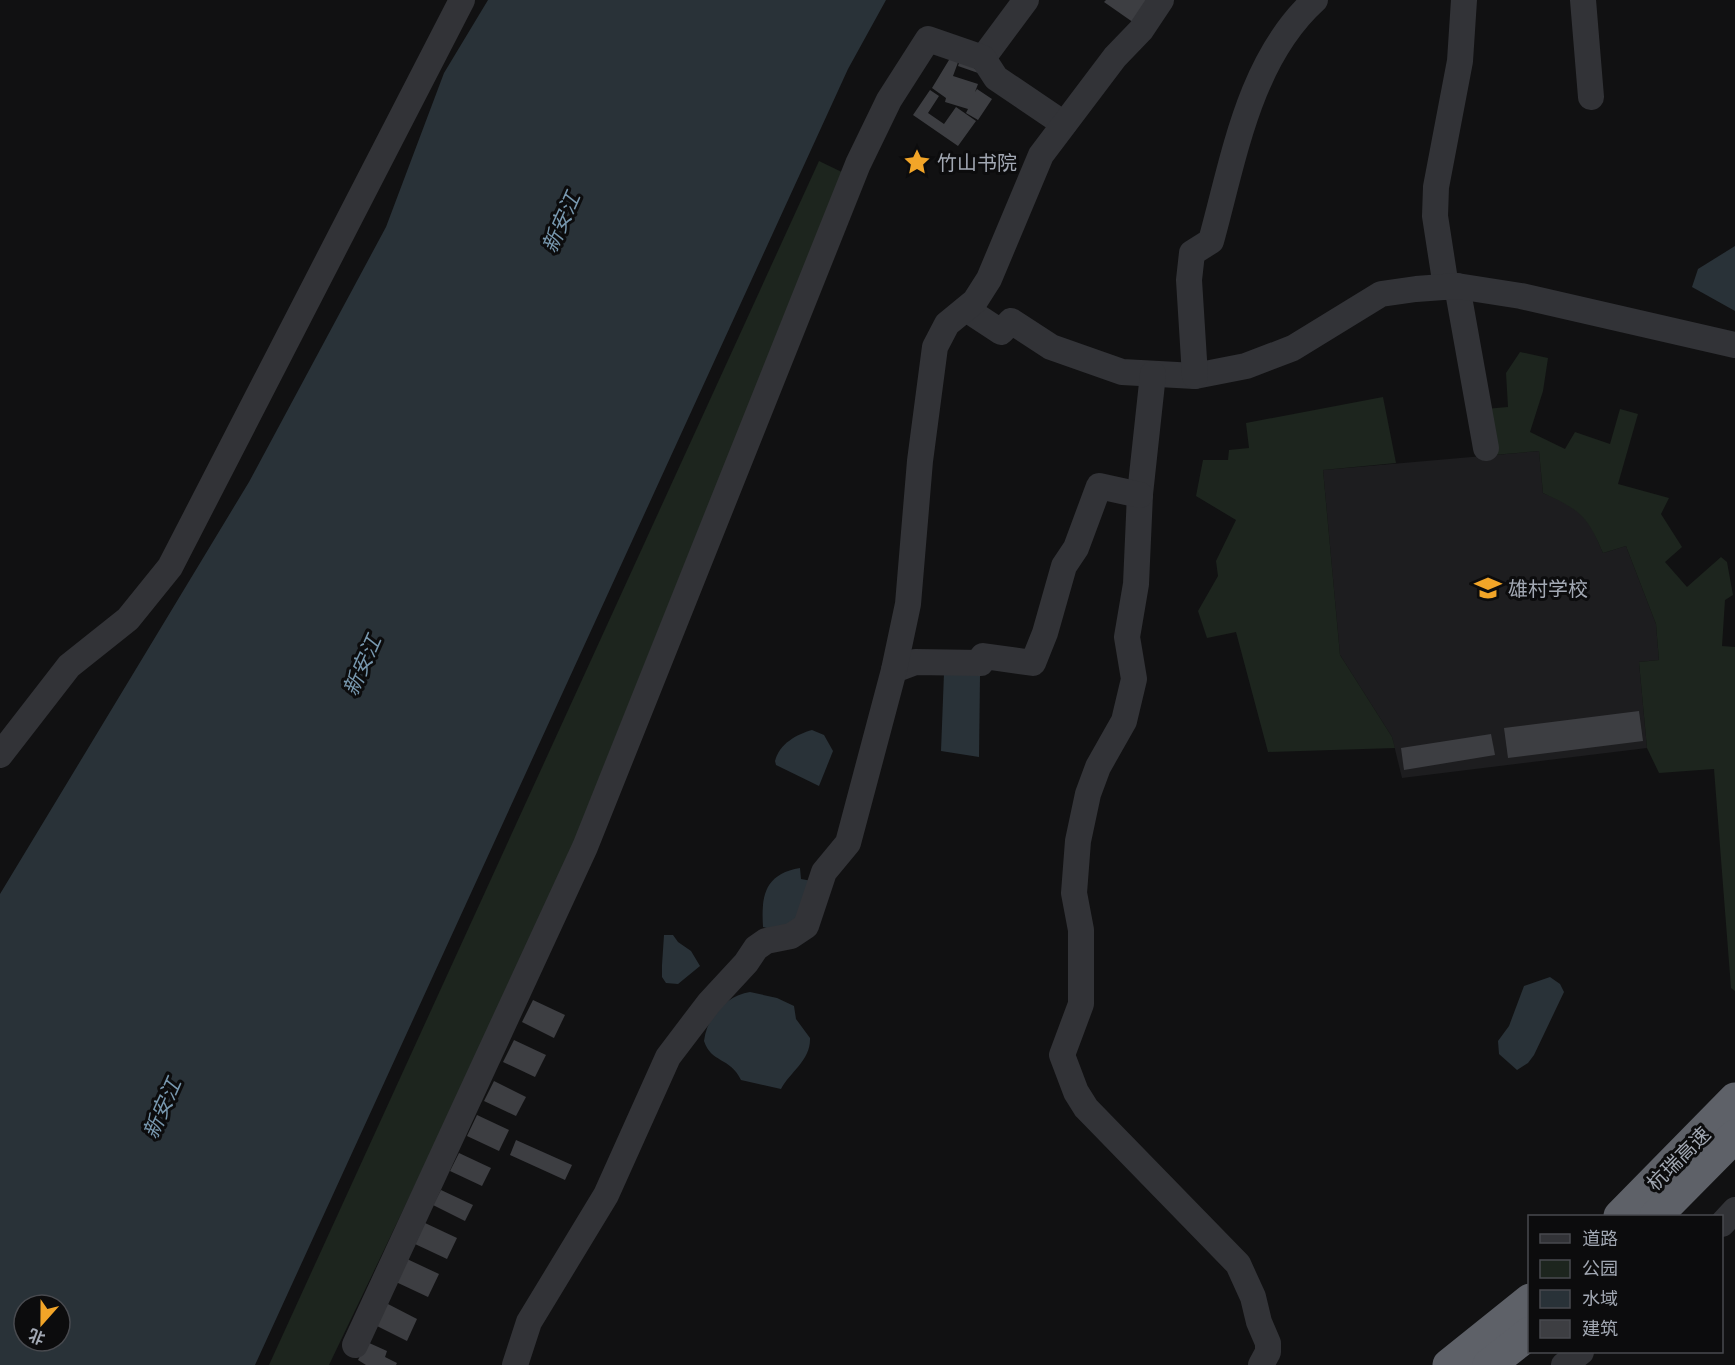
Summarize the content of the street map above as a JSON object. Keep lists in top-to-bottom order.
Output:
{
  "streets": {
    "highway": ["杭瑞高速"]
  },
  "water": ["新安江"],
  "places": {
    "place": ["竹山书院"],
    "school or university": ["雄村学校"]
  },
  "legend": [
    "道路",
    "公园",
    "水域",
    "建筑"
  ],
  "north": "bottom"
}
